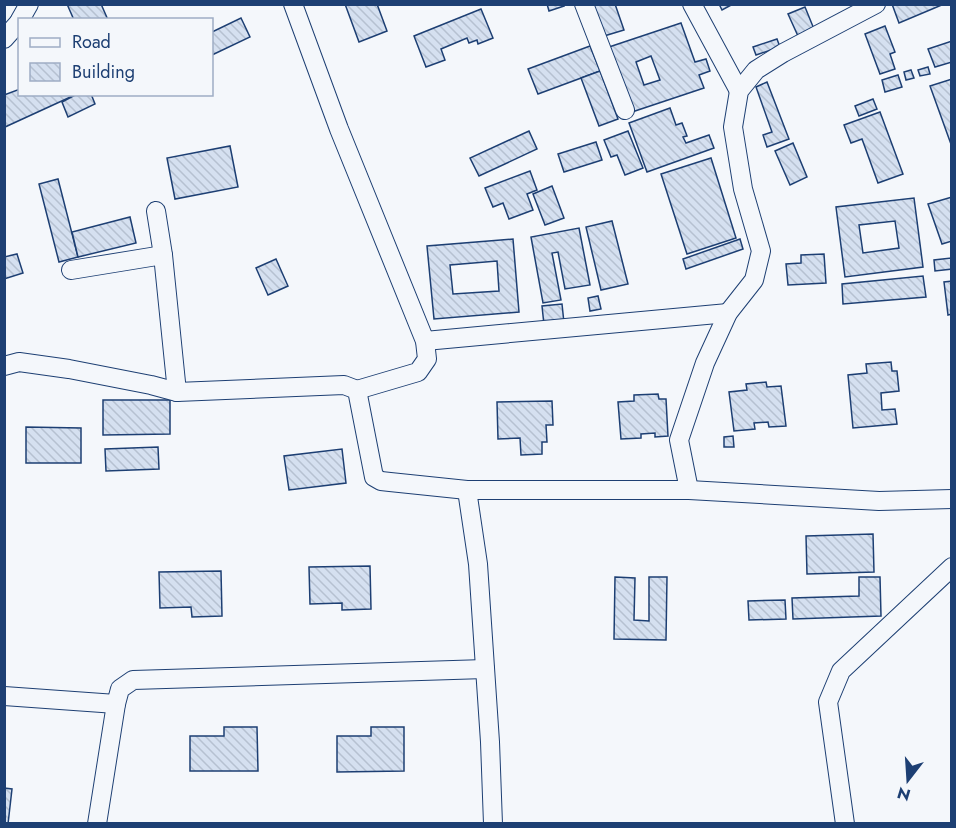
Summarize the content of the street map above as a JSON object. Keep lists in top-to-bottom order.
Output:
{
  "legend": ["Road", "Building"],
  "north": "bottom"
}
